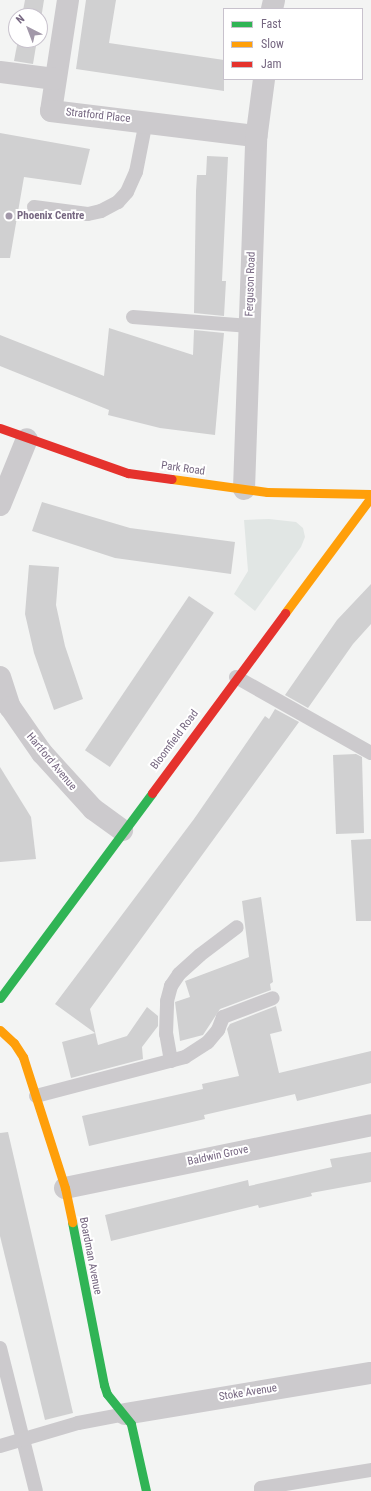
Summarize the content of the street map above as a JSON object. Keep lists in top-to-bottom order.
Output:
{
  "streets": {
    "street": [
      "Stratford Place",
      "Ferguson Road",
      "Park Road",
      "Bloomfield Road",
      "Hartford Avenue",
      "Baldwin Grove",
      "Boardman Avenue",
      "Stoke Avenue"
    ]
  },
  "crossings": [
    ["Stratford Place", "Ferguson Road"],
    ["Ferguson Road", "Park Road"],
    ["Park Road", "Bloomfield Road"],
    ["Bloomfield Road", "Hartford Avenue"],
    ["Baldwin Grove", "Boardman Avenue"],
    ["Boardman Avenue", "Stoke Avenue"]
  ],
  "places": ["Phoenix Centre"],
  "legend": ["Fast", "Slow", "Jam"],
  "north": "top left"
}
